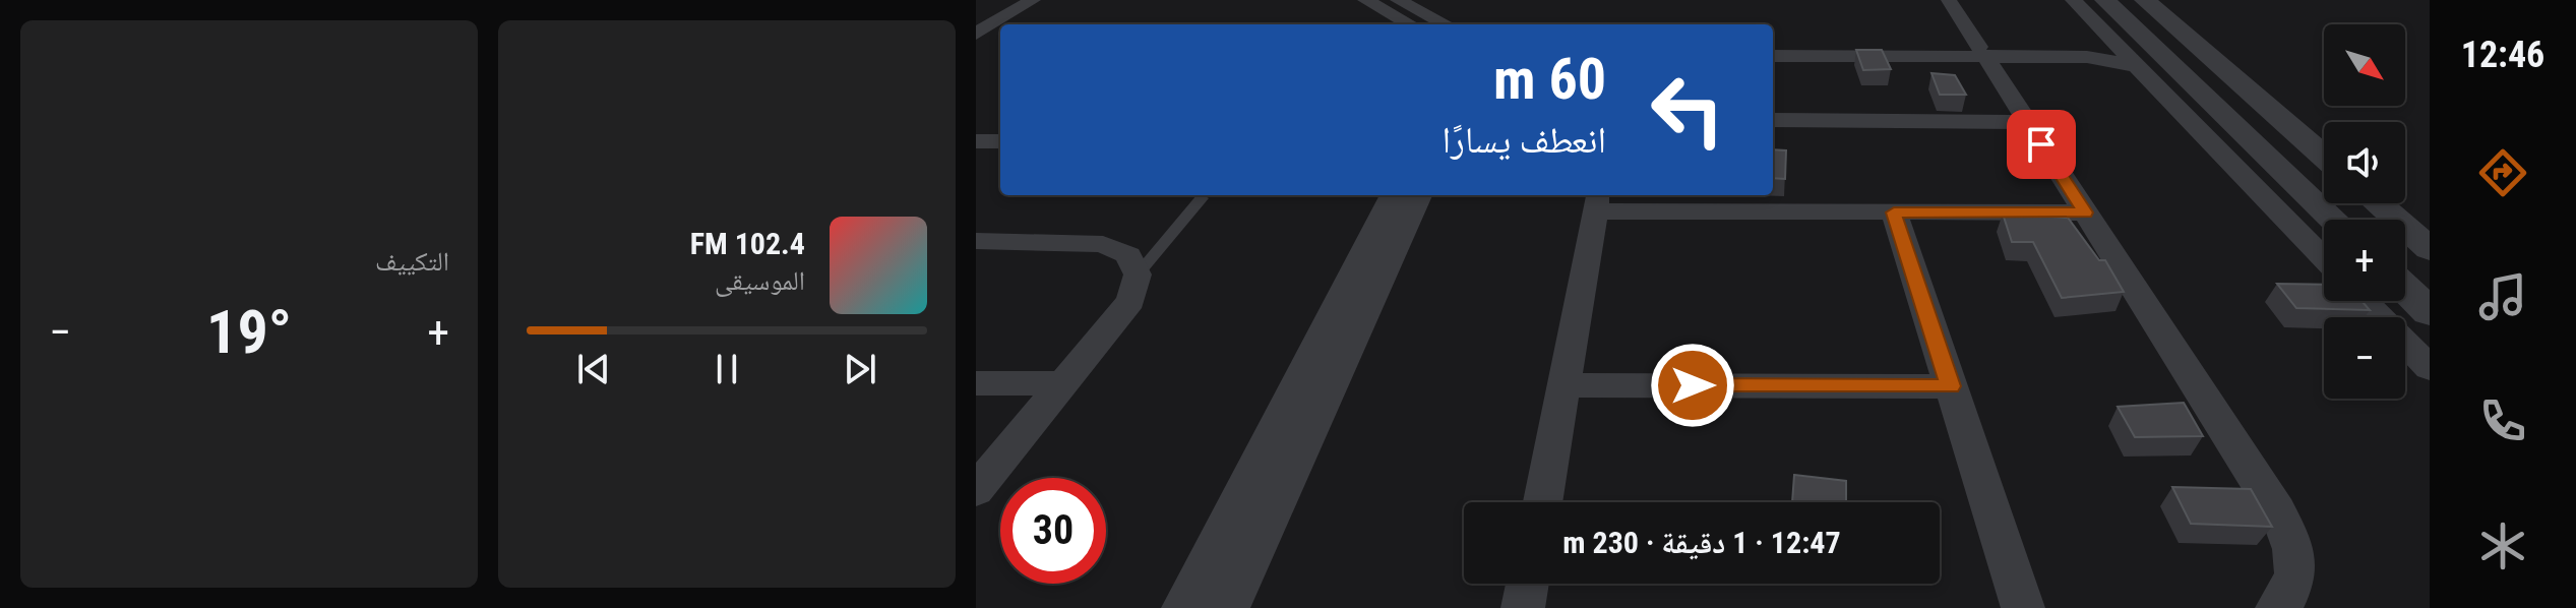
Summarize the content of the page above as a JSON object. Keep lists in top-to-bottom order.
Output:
{
  "north": "bottom right",
  "page": {
    "tabs": "12:46",
    "tile": "التكييف",
    "map_buttons": ["+", "−"],
    "turn": ["60 m", "انعطف يسارًا"],
    "song": ["102.4 FM", "الموسيقى"],
    "heat": ["−", "19°", "+"],
    "limit": "30",
    "trip": "12:47 · 1 دقيقة · 230 m"
  }
}
